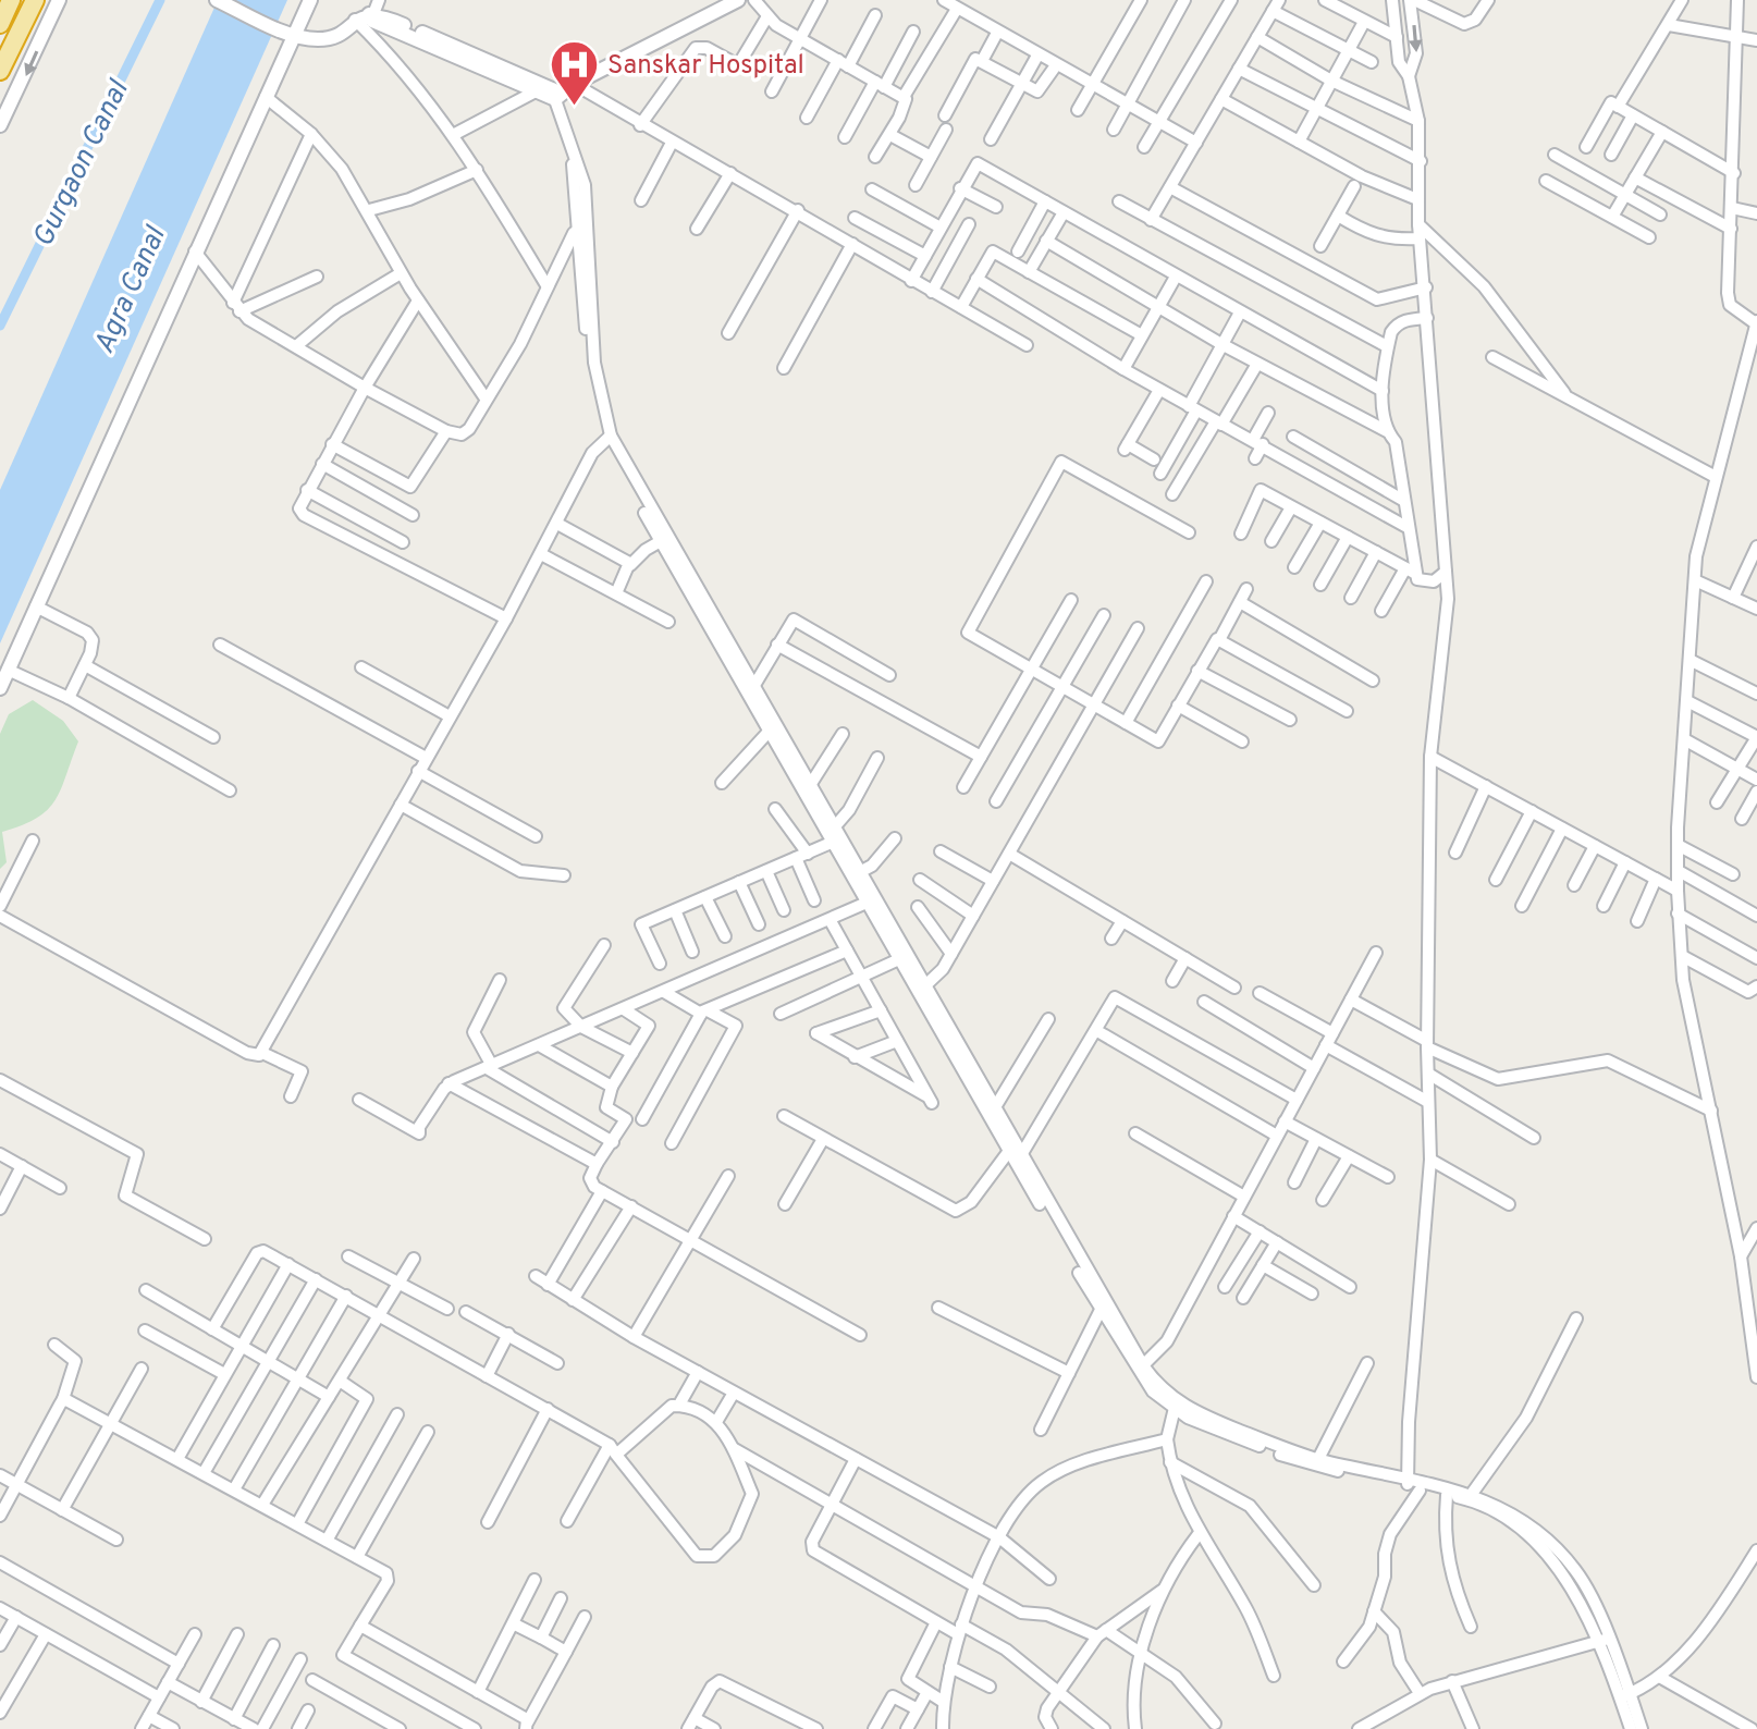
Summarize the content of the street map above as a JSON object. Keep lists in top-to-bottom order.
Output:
{
  "water": ["Gurgaon Canal", "Agra Canal"],
  "places": {
    "hospital": ["Sanskar Hospital"]
  }
}
